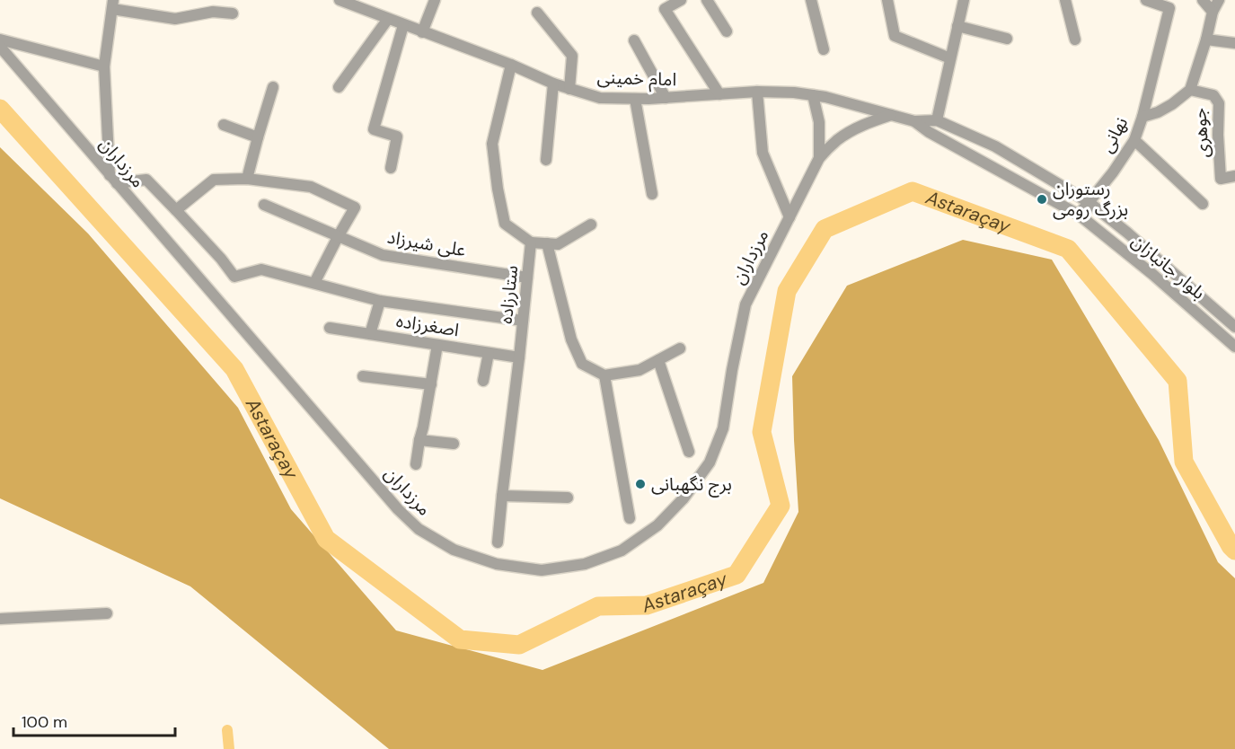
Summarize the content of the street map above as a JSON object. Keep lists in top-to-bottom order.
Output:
{
  "streets": {
    "street": [
      "امام خمینی",
      "جوهری",
      "نهانی",
      "مرزداران",
      "علی شیرزاد",
      "بلوار جانبازان",
      "ستارزاده",
      "اصغرزاده"
    ]
  },
  "crossings": [
    ["امام خمینی", "نهانی"],
    ["امام خمینی", "مرزداران"],
    ["امام خمینی", "بلوار جانبازان"],
    ["امام خمینی", "ستارزاده"],
    ["جوهری", "نهانی"],
    ["نهانی", "بلوار جانبازان"],
    ["علی شیرزاد", "ستارزاده"],
    ["ستارزاده", "اصغرزاده"]
  ],
  "water": ["Astaraçay"],
  "places": ["رستوران بزرگ رومی", "برج نگهبانی"],
  "scale_bar": "100 m"
}
